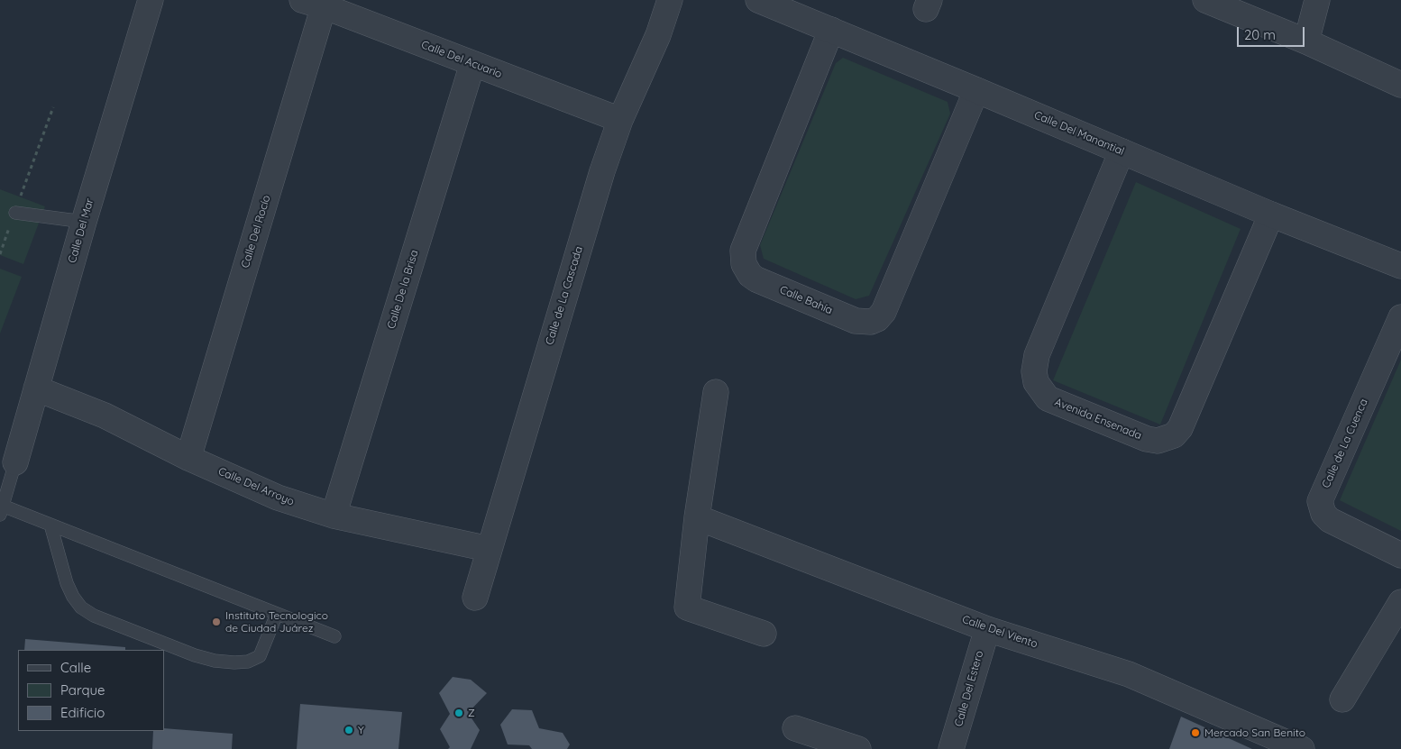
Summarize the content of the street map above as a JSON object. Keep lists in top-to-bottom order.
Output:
{
  "streets": {
    "street": [
      "Calle Del Acuario",
      "Calle Del Manantial",
      "Calle Del Mar",
      "Calle Del Rocío",
      "Calle De la Brisa",
      "Calle de La Cascada",
      "Calle Bahía",
      "Avenida Ensenada",
      "Calle de La Cuenca",
      "Calle Del Arroyo",
      "Calle Del Viento",
      "Calle Del Estero"
    ]
  },
  "crossings": [
    ["Calle Del Acuario", "Calle Del Rocío"],
    ["Calle Del Acuario", "Calle De la Brisa"],
    ["Calle Del Acuario", "Calle de La Cascada"],
    ["Calle Del Manantial", "Calle Bahía"],
    ["Calle Del Manantial", "Avenida Ensenada"],
    ["Calle Del Mar", "Calle Del Arroyo"],
    ["Calle Del Rocío", "Calle Del Arroyo"],
    ["Calle De la Brisa", "Calle Del Arroyo"],
    ["Calle de La Cascada", "Calle Del Arroyo"],
    ["Calle Del Viento", "Calle Del Estero"]
  ],
  "places": [
    "Instituto Tecnologico de Ciudad Juárez",
    "Z",
    "Y",
    "Mercado San Benito"
  ],
  "legend": ["Calle", "Parque", "Edificio"],
  "scale_bar": "20 m"
}
